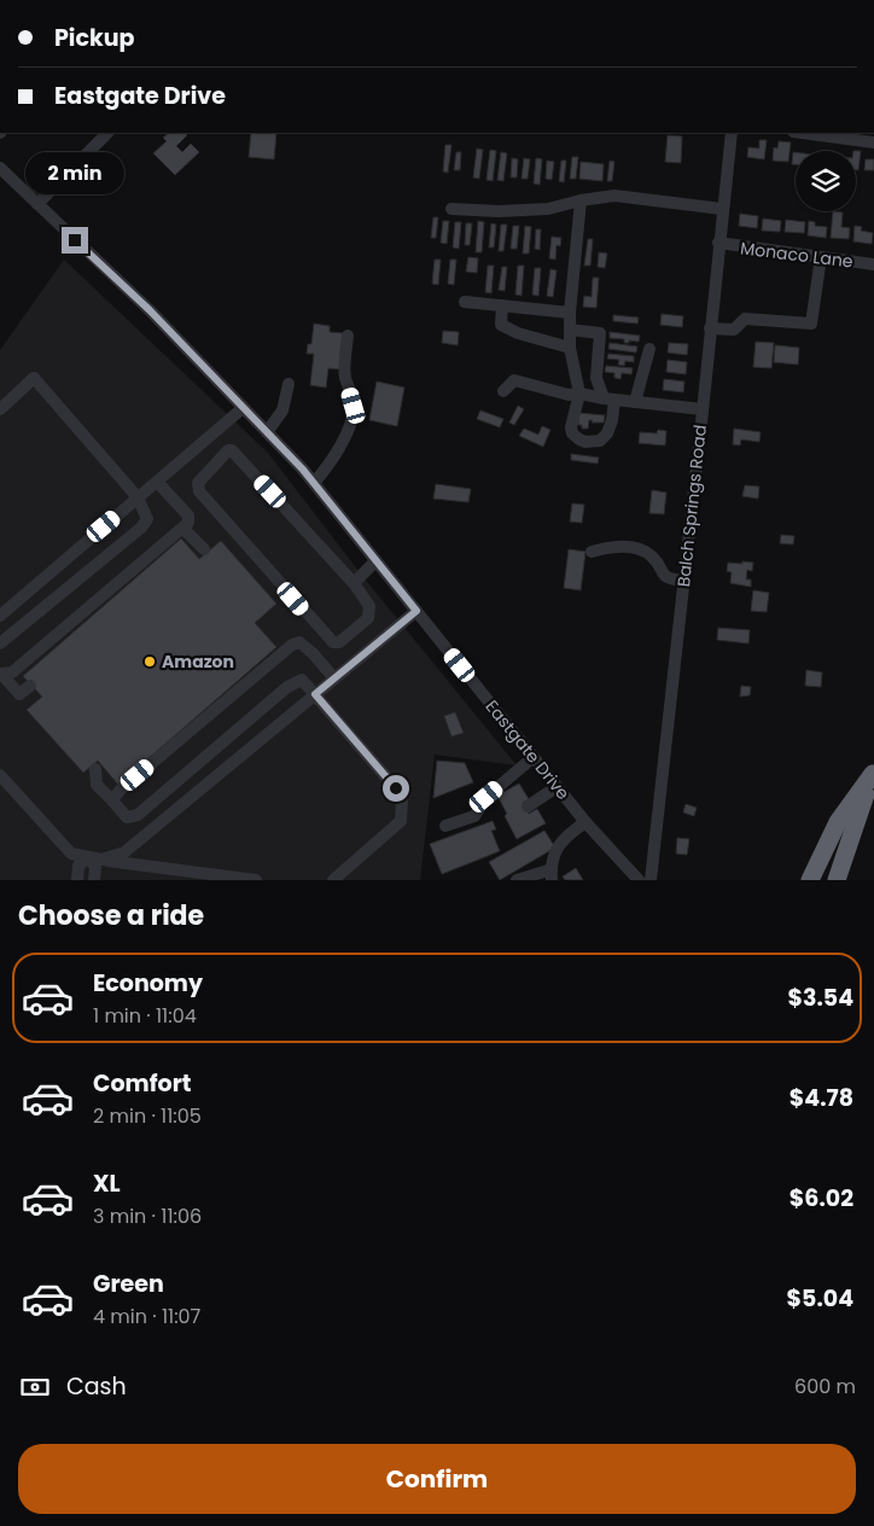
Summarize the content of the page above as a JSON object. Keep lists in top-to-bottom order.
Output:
{
  "streets": {
    "street": ["Monaco Lane", "Balch Springs Road", "Eastgate Drive"]
  },
  "crossings": [
    ["Monaco Lane", "Balch Springs Road"]
  ],
  "places": ["Amazon"],
  "page": {
    "banner": ["Pickup", "Eastgate Drive"],
    "bubble": "2 min",
    "heading": "Choose a ride",
    "list": [
      {
        "name": "Economy",
        "note": "1 min · 11:04",
        "value": "$3.54"
      },
      {
        "name": "Comfort",
        "note": "2 min · 11:05",
        "value": "$4.78"
      },
      {
        "name": "XL",
        "note": "3 min · 11:06",
        "value": "$6.02"
      },
      {
        "name": "Green",
        "note": "4 min · 11:07",
        "value": "$5.04"
      }
    ],
    "pay": ["Cash", "600 m"],
    "buttons": "Confirm"
  }
}
